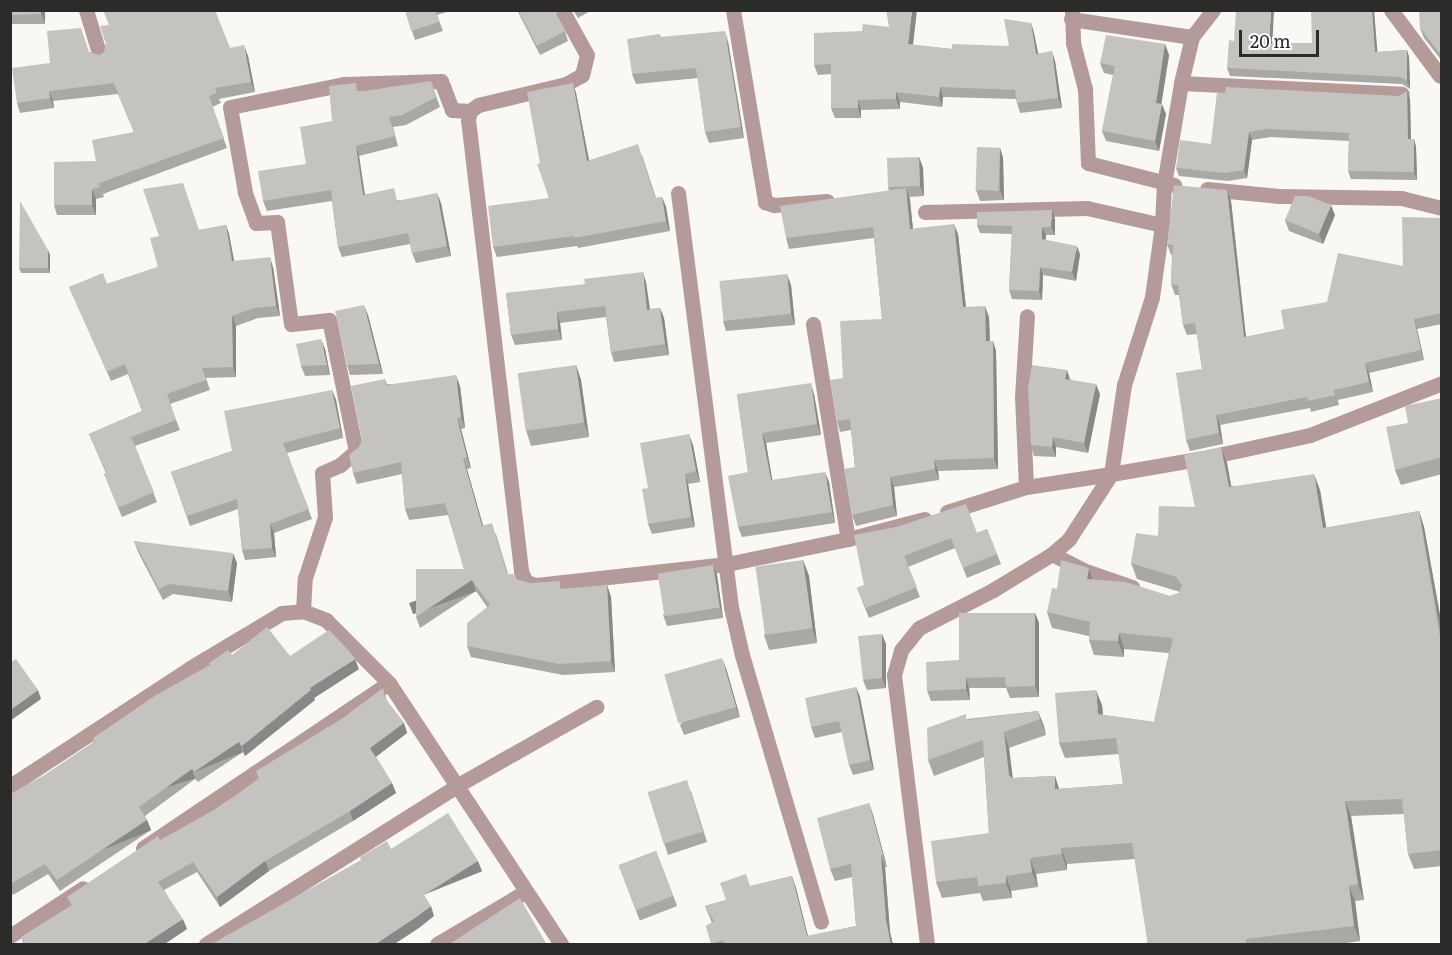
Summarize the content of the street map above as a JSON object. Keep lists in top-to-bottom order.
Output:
{
  "scale_bar": "20 m"
}
